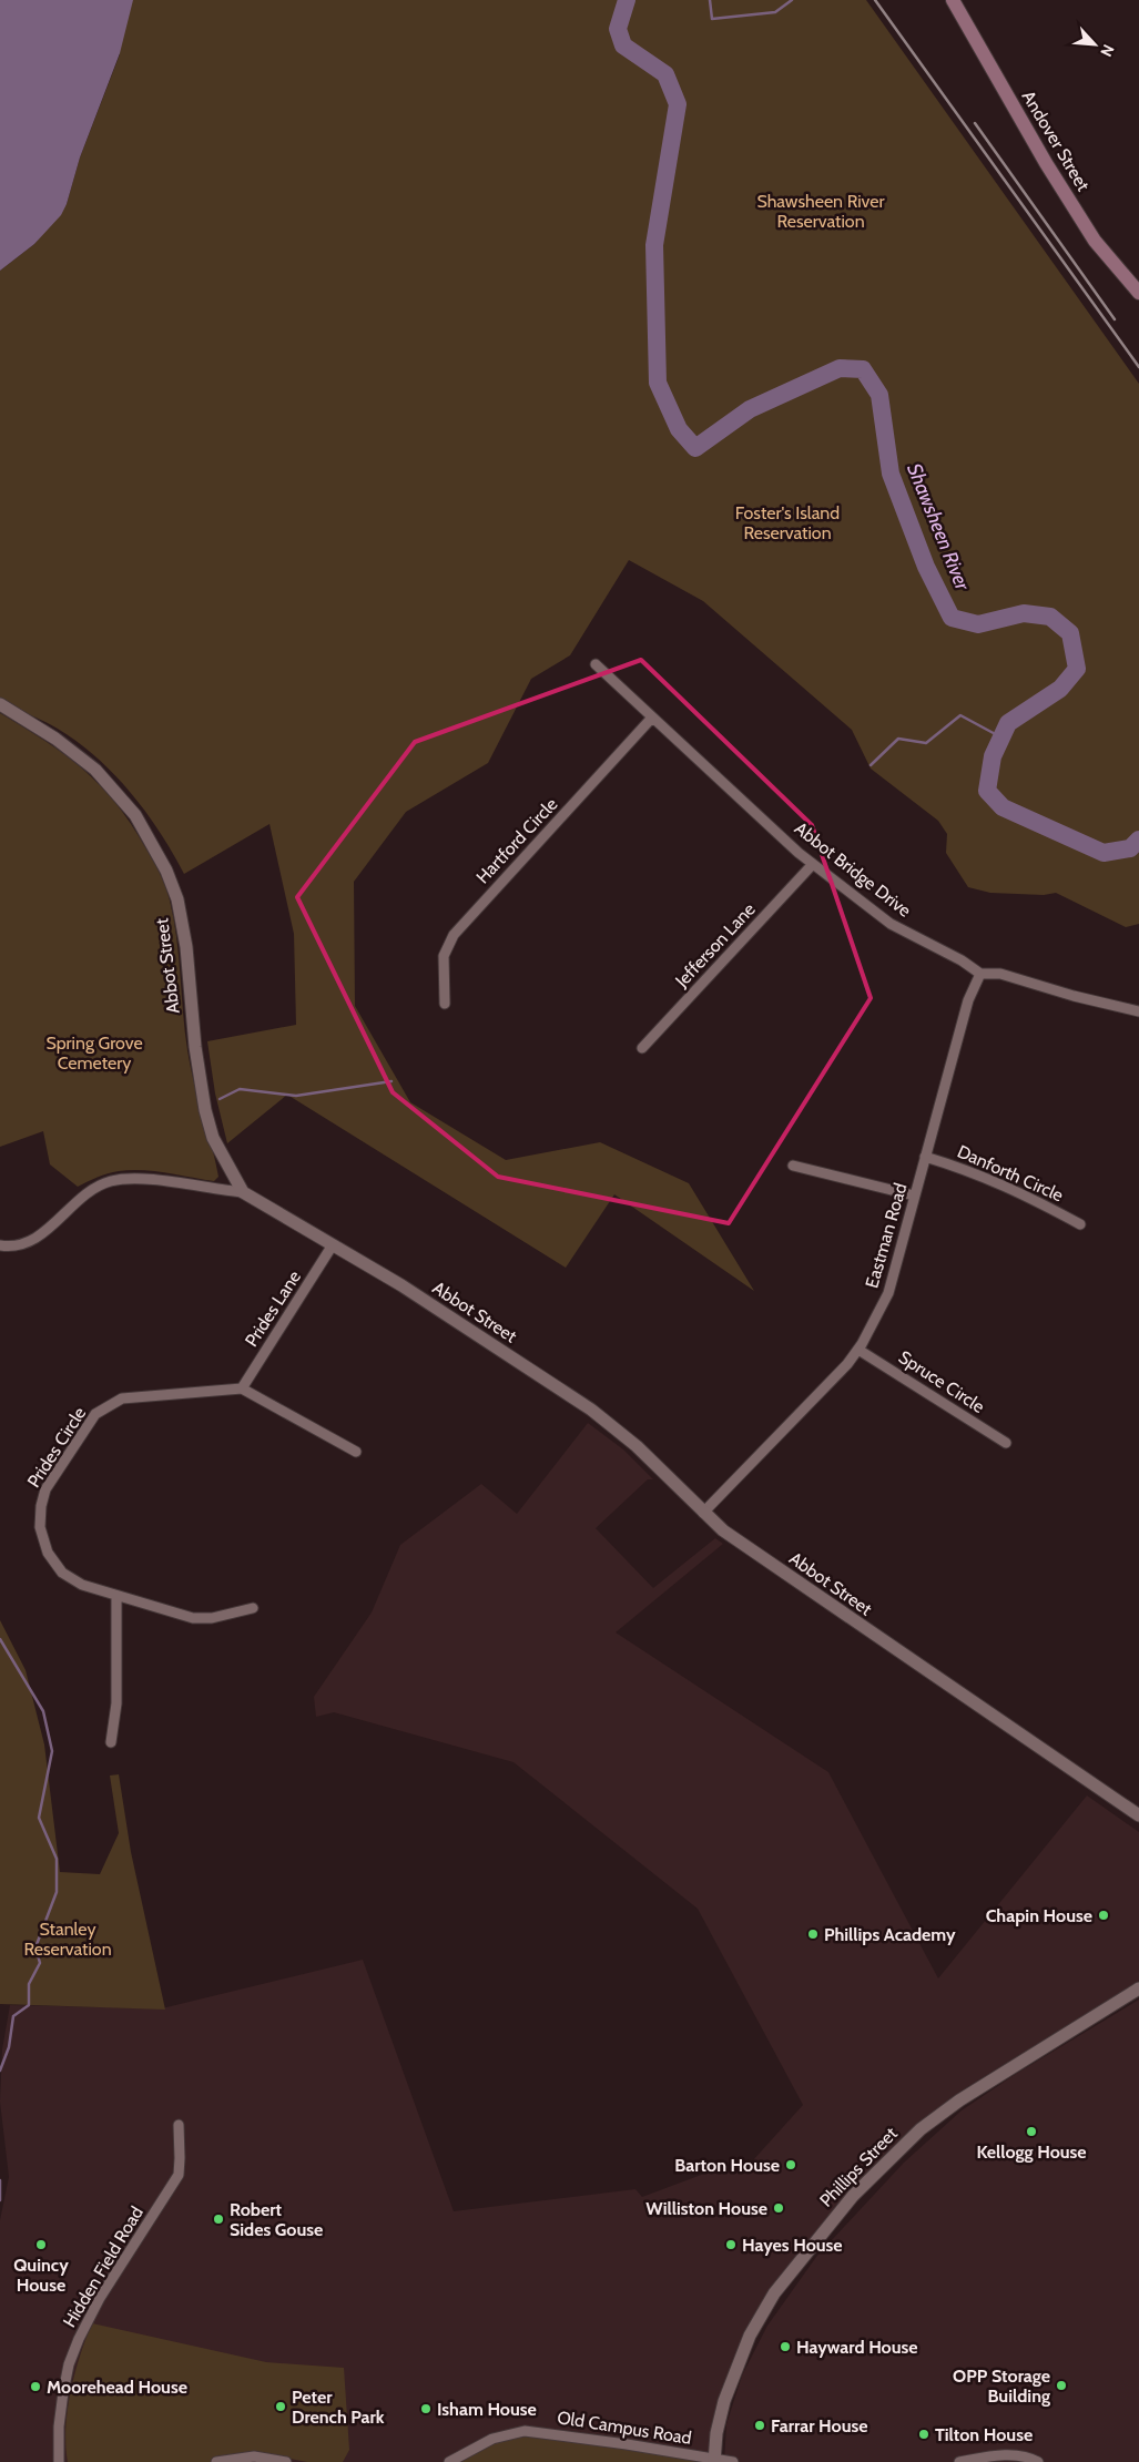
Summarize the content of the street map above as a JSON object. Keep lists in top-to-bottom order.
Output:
{
  "streets": {
    "main road": ["Andover Street"],
    "street": [
      "Hartford Circle",
      "Abbot Bridge Drive",
      "Jefferson Lane",
      "Abbot Street",
      "Danforth Circle",
      "Eastman Road",
      "Prides Lane",
      "Spruce Circle",
      "Prides Circle",
      "Phillips Street",
      "Hidden Field Road",
      "Old Campus Road"
    ]
  },
  "crossings": [
    ["Hartford Circle", "Abbot Bridge Drive"],
    ["Abbot Bridge Drive", "Jefferson Lane"],
    ["Abbot Bridge Drive", "Eastman Road"],
    ["Abbot Street", "Eastman Road"],
    ["Abbot Street", "Prides Lane"],
    ["Danforth Circle", "Eastman Road"],
    ["Eastman Road", "Spruce Circle"],
    ["Prides Lane", "Prides Circle"],
    ["Phillips Street", "Old Campus Road"]
  ],
  "water": ["Shawsheen River"],
  "parks": [
    "Shawsheen River Reservation",
    "Foster's Island Reservation",
    "Spring Grove Cemetery",
    "Stanley Reservation"
  ],
  "places": [
    "Chapin House",
    "Phillips Academy",
    "Kellogg House",
    "Barton House",
    "Williston House",
    "Robert Sides Gouse",
    "Quincy House",
    "Hayes House",
    "Hayward House",
    "OPP Storage Building",
    "Moorehead House",
    "Peter Drench Park",
    "Isham House",
    "Farrar House",
    "Tilton House"
  ],
  "north": "bottom right"
}
